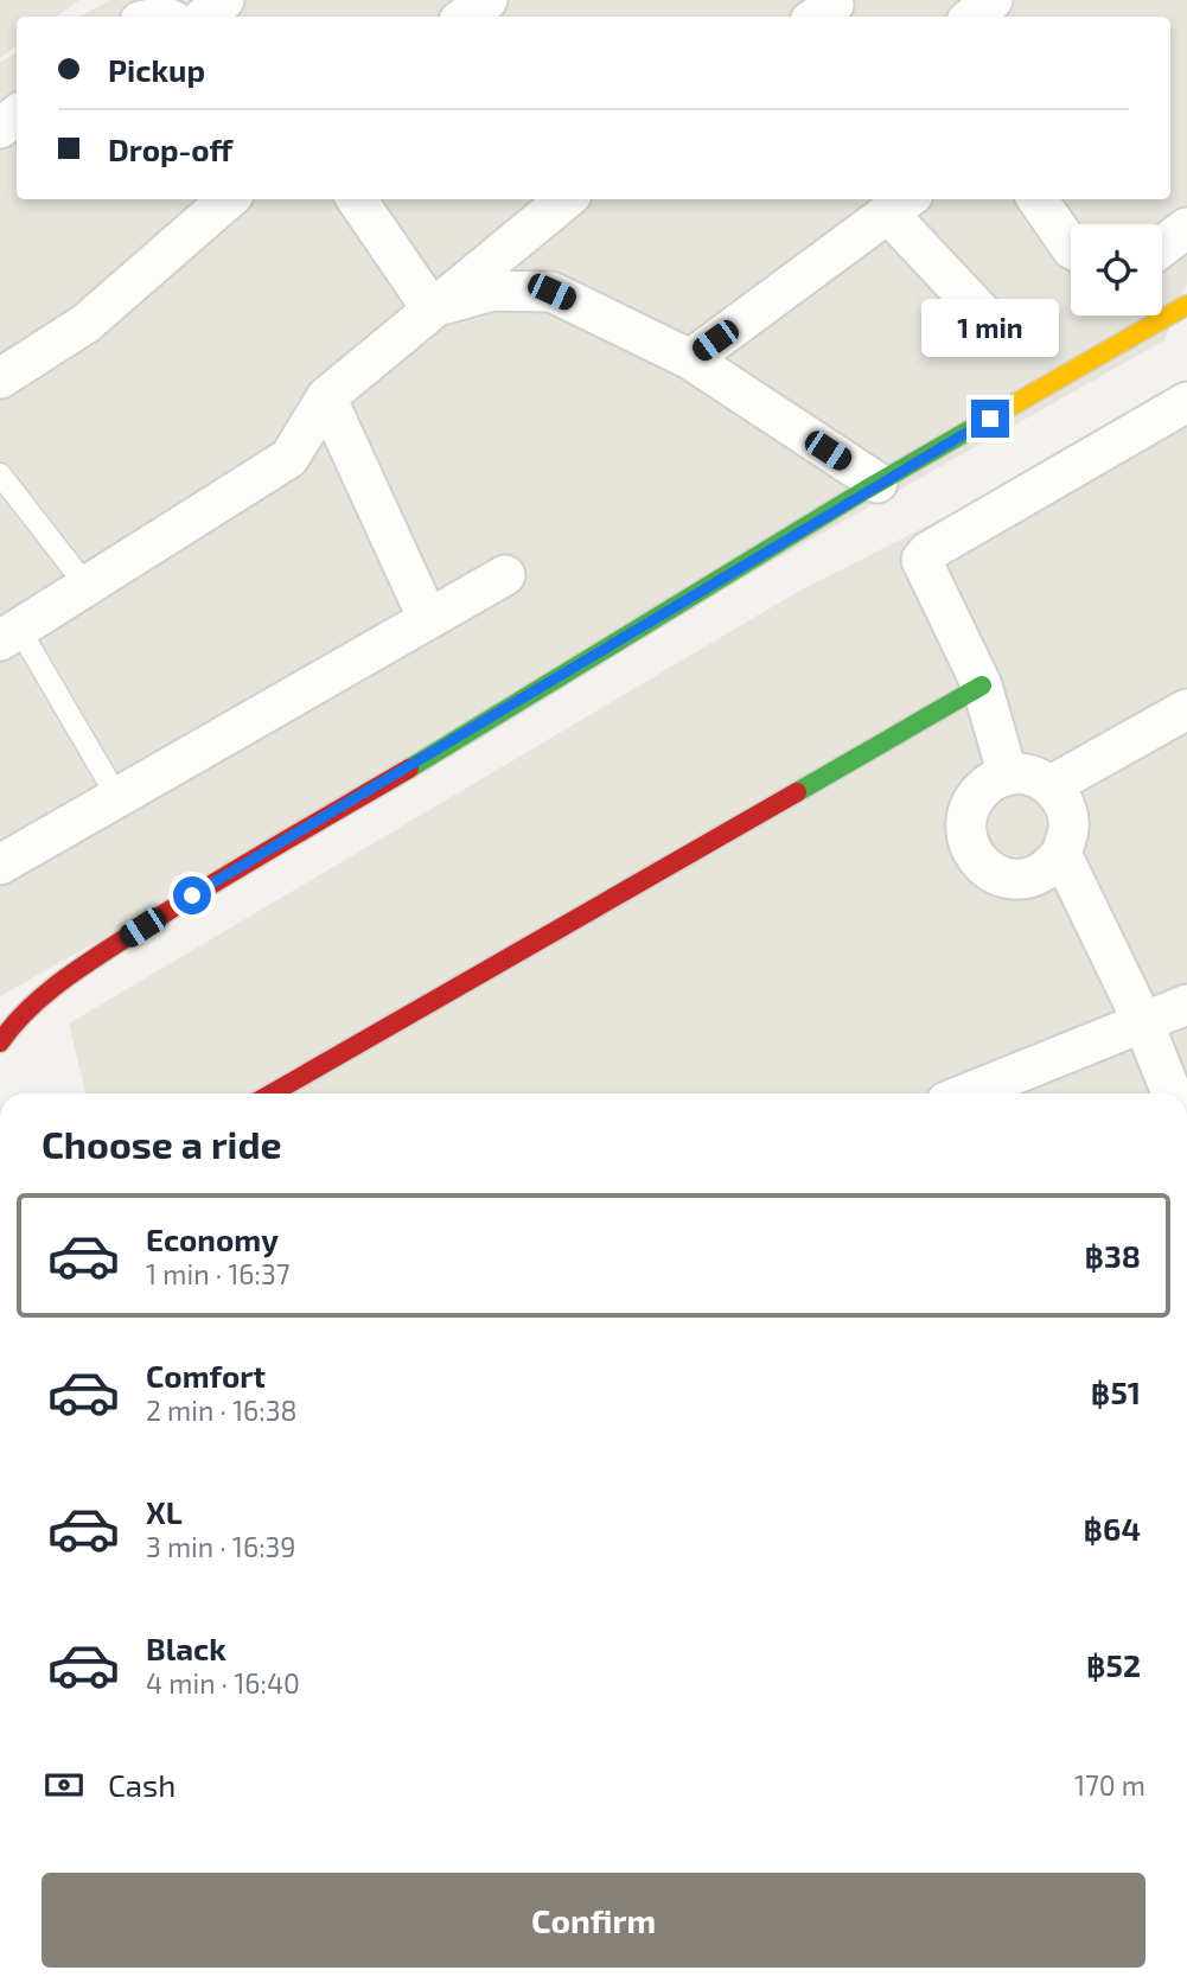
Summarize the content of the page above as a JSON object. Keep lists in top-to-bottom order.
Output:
{
  "page": {
    "banner": ["Pickup", "Drop-off"],
    "bubble": "1 min",
    "heading": "Choose a ride",
    "list": [
      {
        "name": "Economy",
        "note": "1 min · 16:37",
        "value": "฿38"
      },
      {
        "name": "Comfort",
        "note": "2 min · 16:38",
        "value": "฿51"
      },
      {
        "name": "XL",
        "note": "3 min · 16:39",
        "value": "฿64"
      },
      {
        "name": "Black",
        "note": "4 min · 16:40",
        "value": "฿52"
      }
    ],
    "pay": ["Cash", "170 m"],
    "buttons": "Confirm"
  }
}
